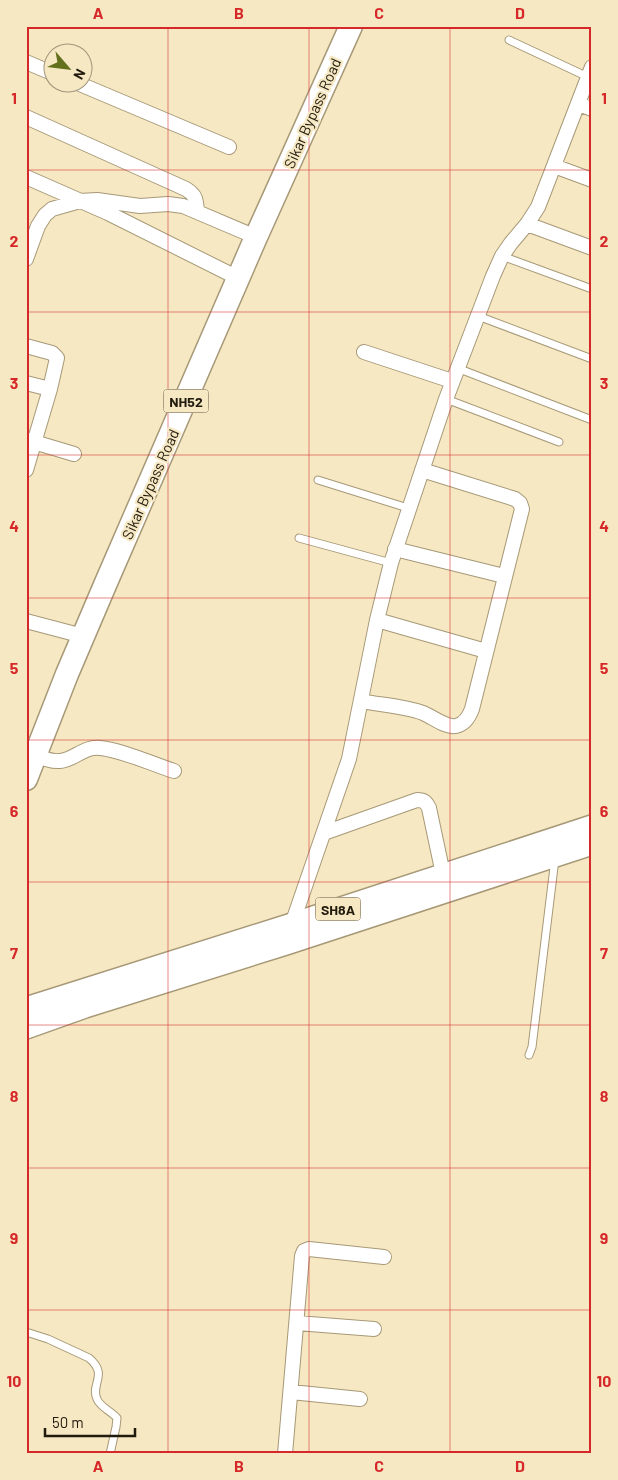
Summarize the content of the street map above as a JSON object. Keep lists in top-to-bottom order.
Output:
{
  "streets": {
    "highway": ["Sikar Bypass Road", "NH52"],
    "main road": ["SH8A"]
  },
  "scale_bar": "50 m",
  "north": "bottom right",
  "grid": {
    "columns": [
      "A",
      "B",
      "C",
      "D"
    ],
    "rows": [
      "1",
      "2",
      "3",
      "4",
      "5",
      "6",
      "7",
      "8",
      "9",
      "10"
    ]
  }
}
